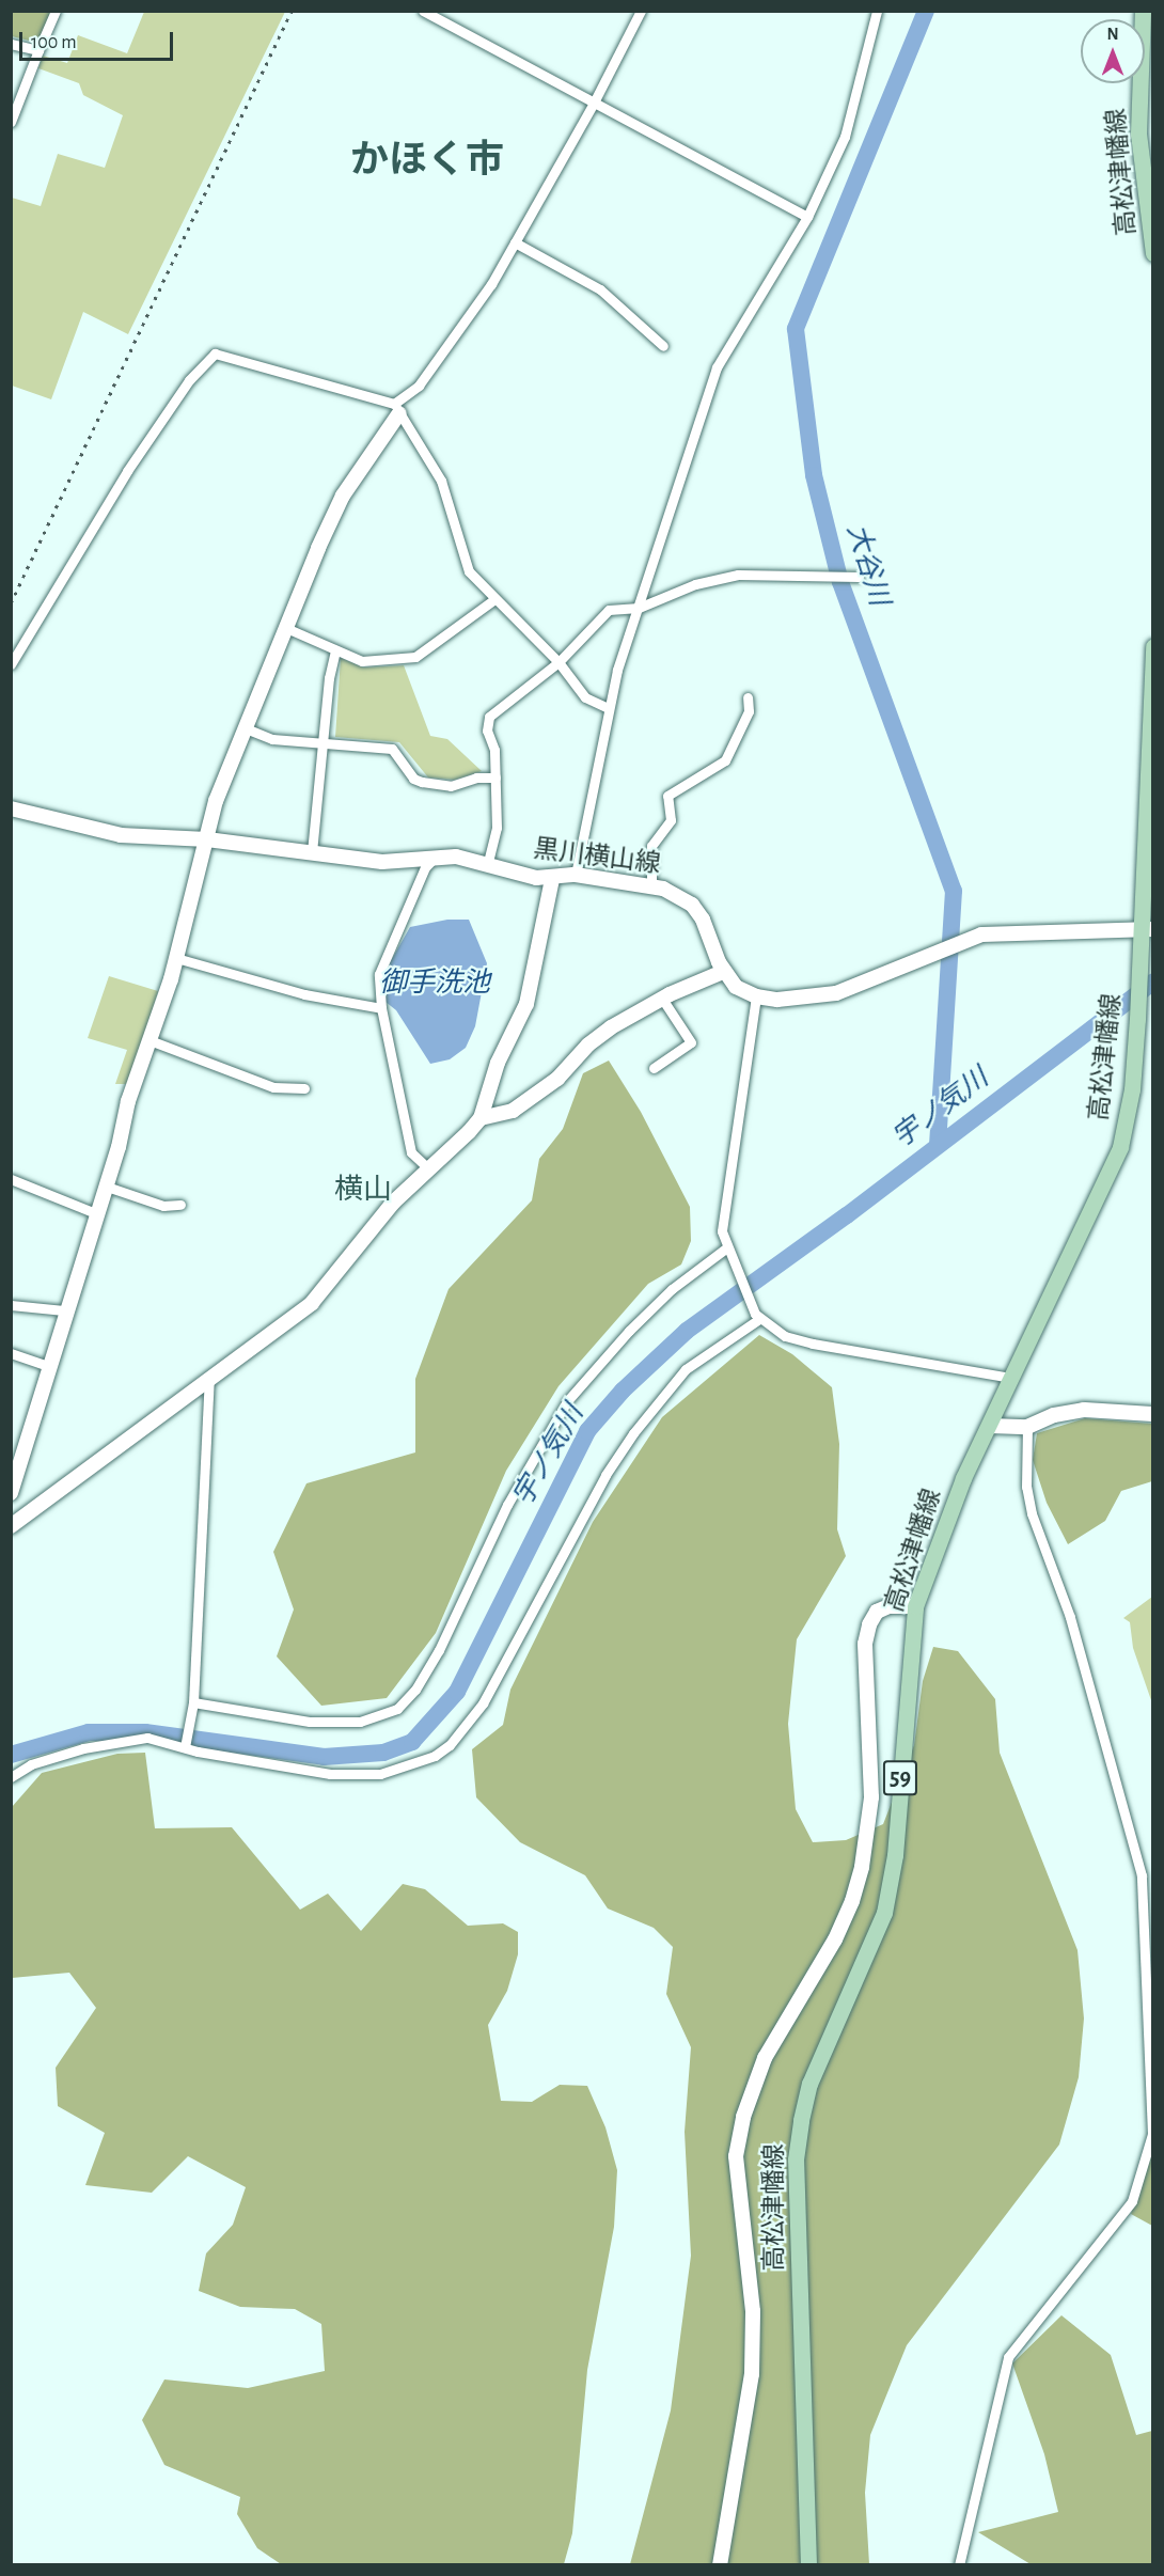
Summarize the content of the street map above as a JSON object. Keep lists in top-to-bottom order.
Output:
{
  "streets": {
    "main road": ["高松津幡線", "59"],
    "street": ["黒川横山線"]
  },
  "crossings": [
    ["高松津幡線", "黒川横山線"]
  ],
  "districts": ["かほく市", "横山"],
  "water": ["大谷川", "御手洗池", "宇ノ気川"],
  "scale_bar": "100 m",
  "north": "top"
}
